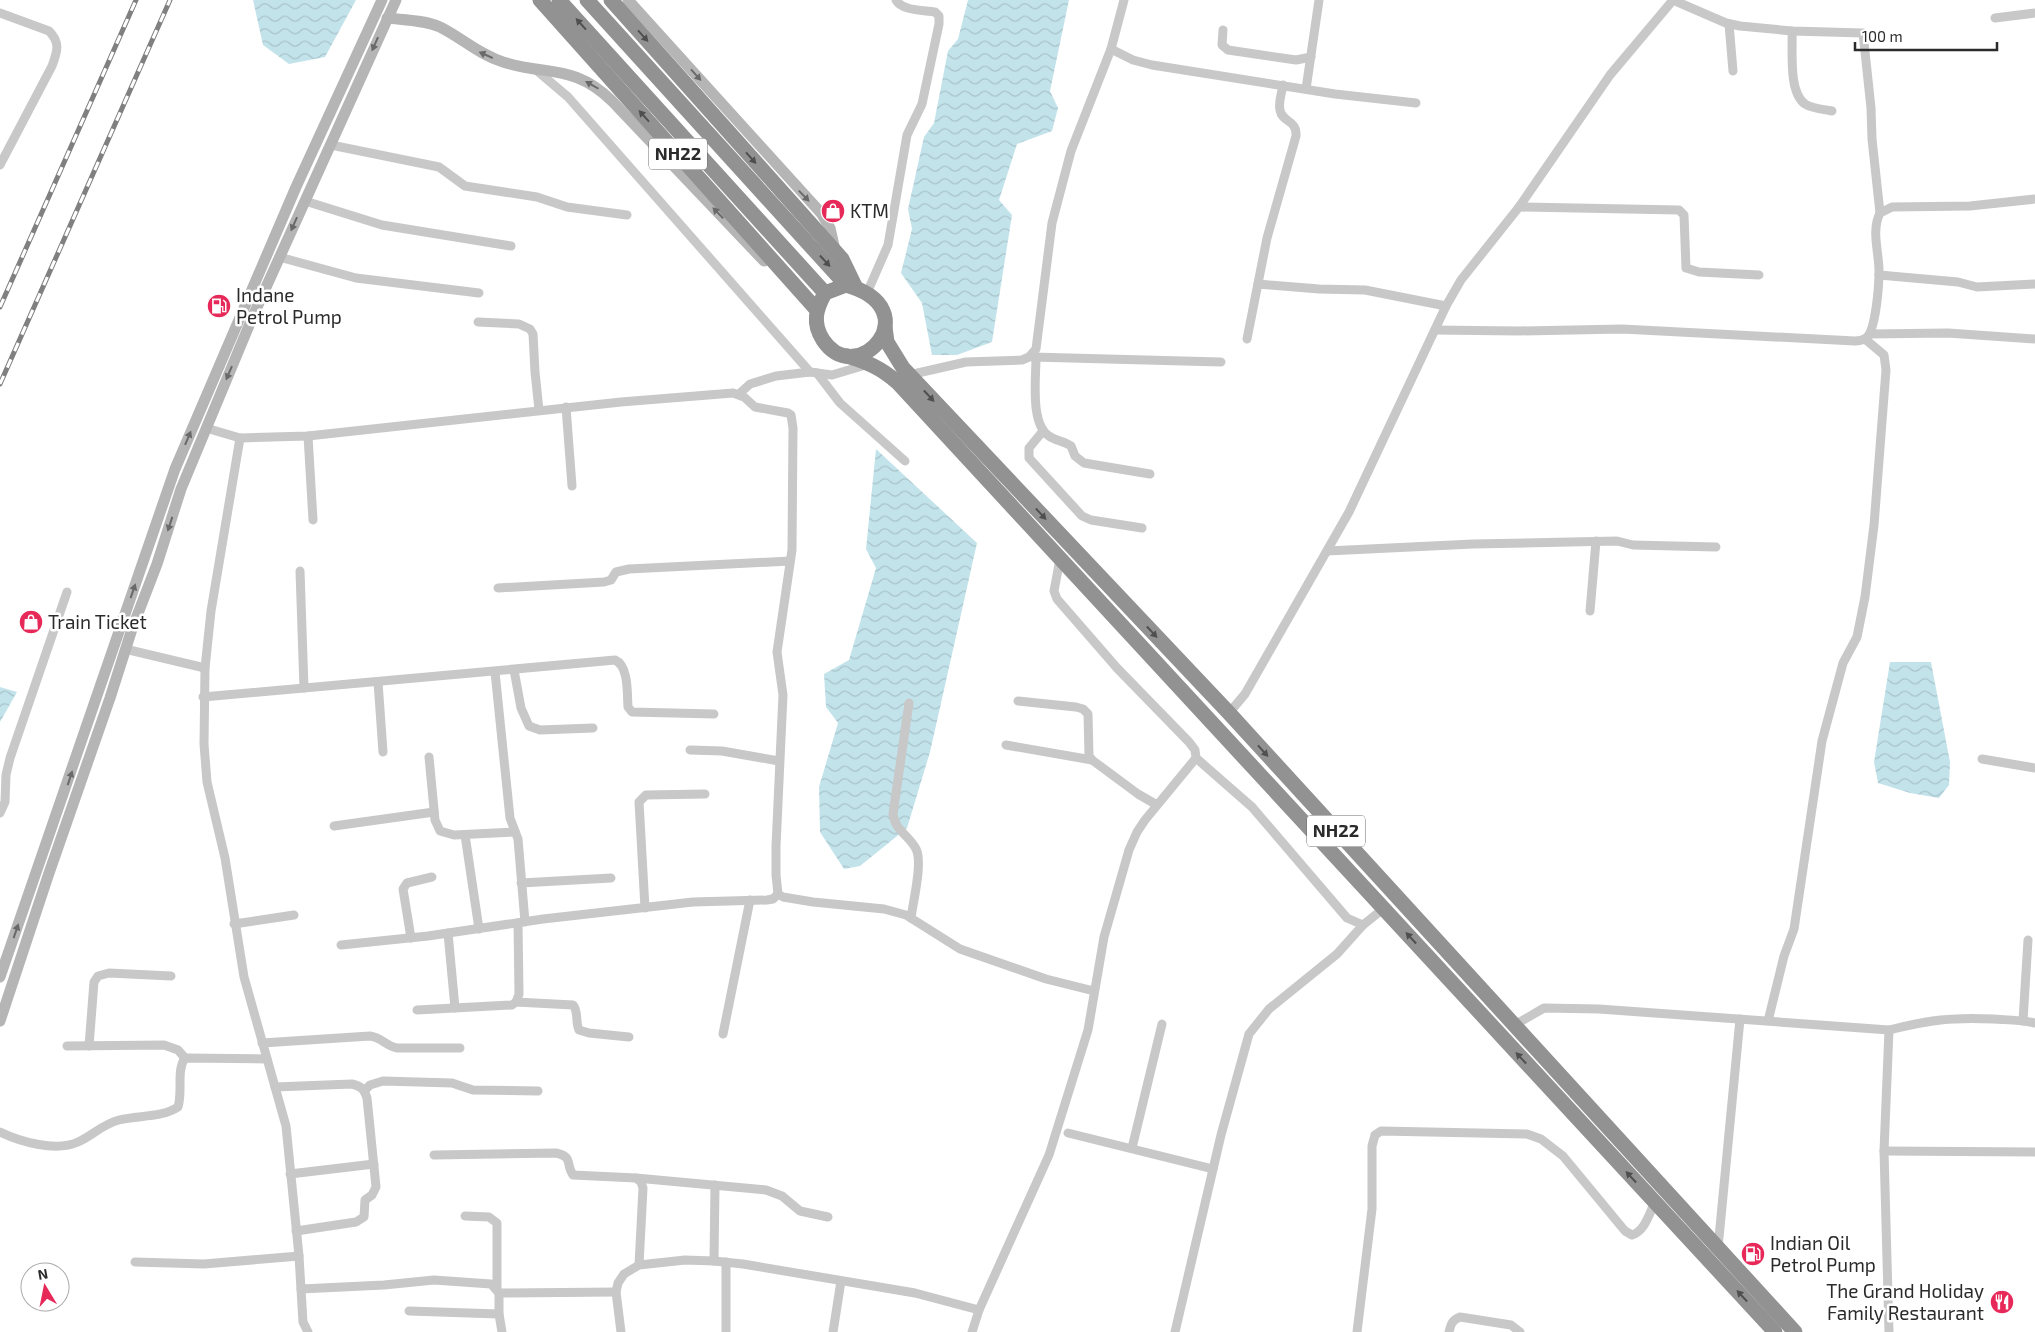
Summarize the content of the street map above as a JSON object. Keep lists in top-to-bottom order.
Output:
{
  "streets": {
    "highway": ["NH22"]
  },
  "places": {
    "shop": ["KTM", "Train Ticket"],
    "fuel station": ["Indane Petrol Pump", "Indian Oil Petrol Pump"],
    "restaurant": ["The Grand Holiday Family Restaurant"]
  },
  "scale_bar": "100 m",
  "north": "top"
}
